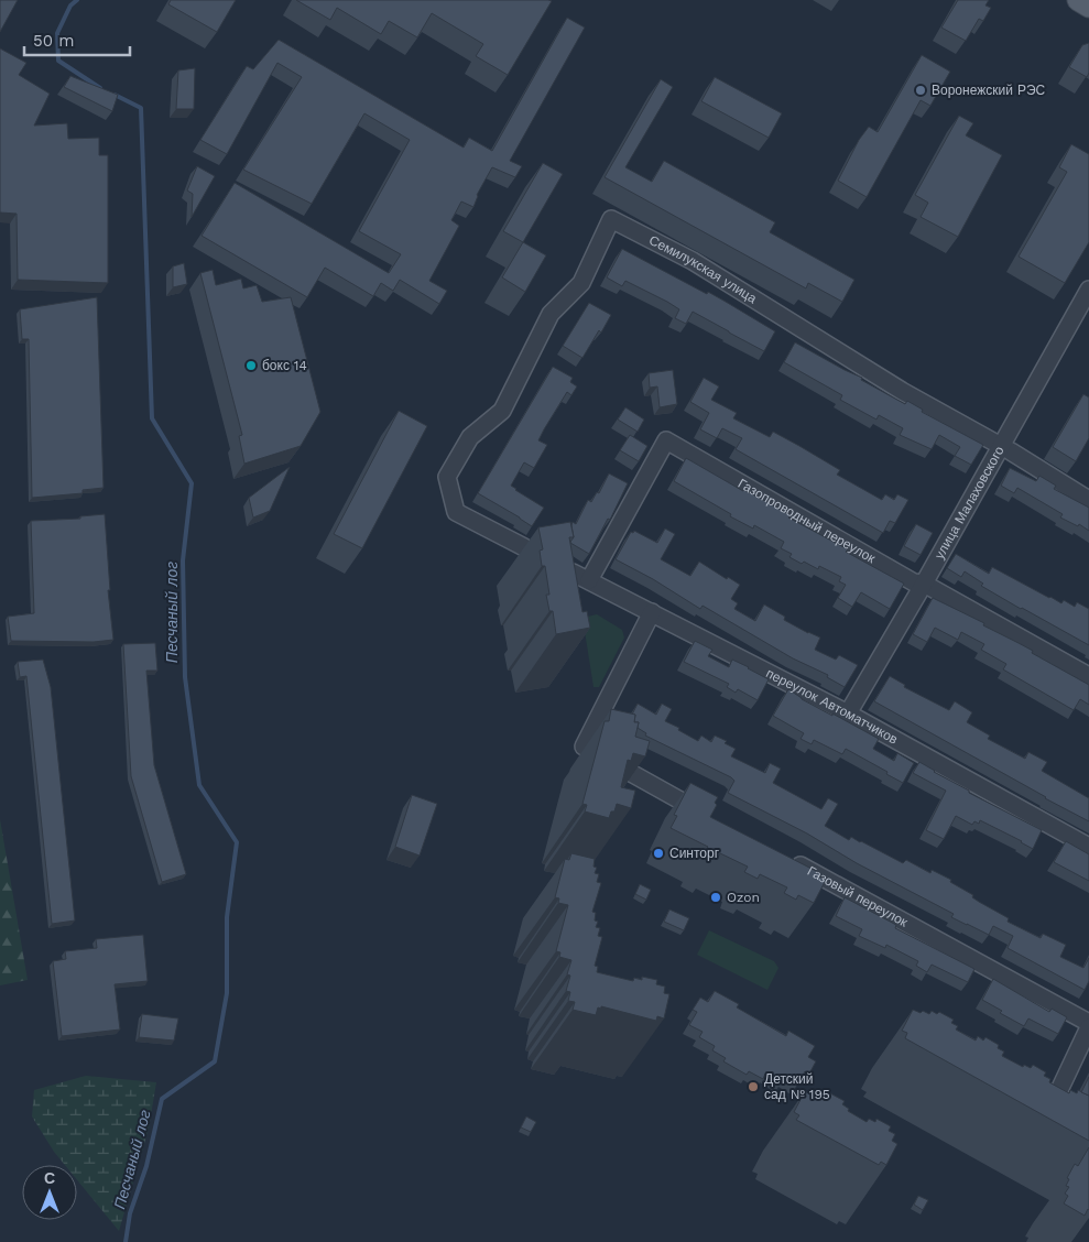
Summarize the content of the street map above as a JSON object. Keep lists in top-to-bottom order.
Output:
{
  "streets": {
    "street": [
      "Семилукская улица",
      "улица Малаховского",
      "Газопроводный переулок",
      "переулок Автоматчиков",
      "Газовый переулок"
    ]
  },
  "crossings": [
    ["Семилукская улица", "улица Малаховского"],
    ["улица Малаховского", "Газопроводный переулок"],
    ["улица Малаховского", "переулок Автоматчиков"],
    ["Газопроводный переулок", "переулок Автоматчиков"]
  ],
  "water": ["Песчаный лог"],
  "places": [
    "Воронежский РЭС",
    "бокс 14",
    "Синторг",
    "Ozon",
    "Детский сад № 195"
  ],
  "scale_bar": "50 m",
  "north": "top"
}
